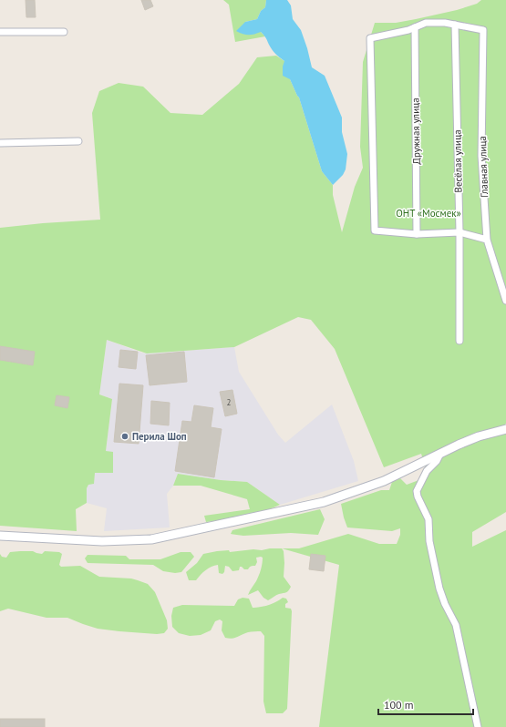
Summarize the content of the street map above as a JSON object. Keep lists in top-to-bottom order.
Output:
{
  "streets": {
    "street": ["Дружная улица", "Весёлая улица", "Главная улица"]
  },
  "crossings": [
    ["Весёлая улица", "Главная улица"]
  ],
  "parks": ["ОНТ «Мосмек»"],
  "places": ["Перила Шоп"],
  "house_numbers": ["2"],
  "scale_bar": "100 m"
}
